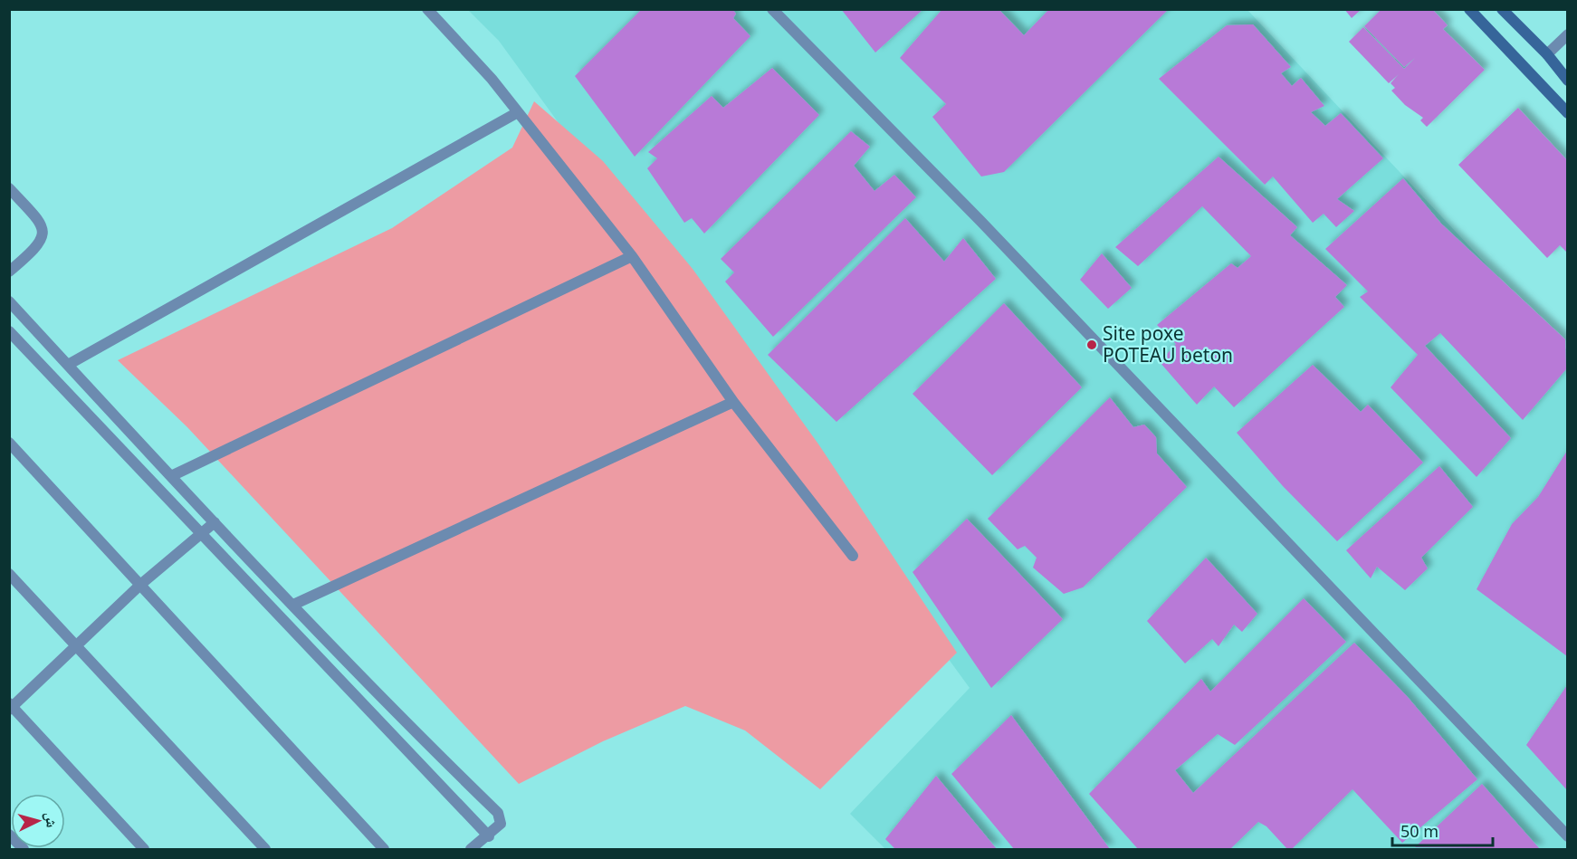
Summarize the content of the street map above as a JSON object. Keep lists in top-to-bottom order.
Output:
{
  "places": ["Site poxe POTEAU beton"],
  "scale_bar": "50 m",
  "north": "right"
}
